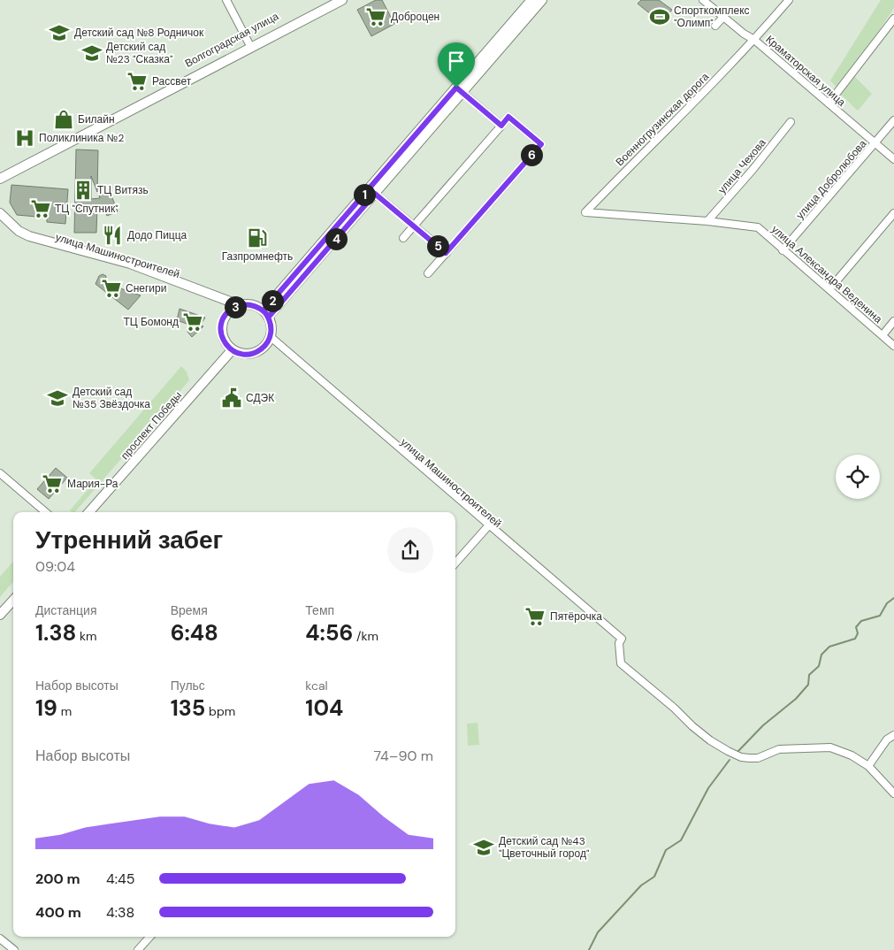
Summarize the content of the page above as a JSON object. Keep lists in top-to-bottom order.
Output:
{
  "streets": {
    "main road": ["Волгоградская улица", "улица Машиностроителей", "проспект Победы"],
    "street": [
      "Краматорская улица",
      "Военногрузинская дорога",
      "улица Чехова",
      "улица Добролюбова",
      "улица Александра Веденина"
    ]
  },
  "crossings": [
    ["Краматорская улица", "Военногрузинская дорога"],
    ["Краматорская улица", "улица Добролюбова"],
    ["Военногрузинская дорога", "улица Александра Веденина"],
    ["улица Чехова", "улица Александра Веденина"],
    ["улица Добролюбова", "улица Александра Веденина"],
    ["улица Машиностроителей", "проспект Победы"]
  ],
  "places": {
    "supermarket": [
      "Доброцен",
      "Рассвет",
      "ТЦ \"Спутник\"",
      "Снегири",
      "ТЦ Бомонд",
      "Мария-Ра",
      "Пятёрочка"
    ],
    "sports": ["Спорткомплекс \"Олимп\""],
    "school or university": [
      "Детский сад №8 Родничок",
      "Детский сад №23 \"Сказка\"",
      "Детский сад №35 Звёздочка",
      "Детский сад №43 \"Цветочный город\""
    ],
    "shop": ["Билайн"],
    "hospital": ["Поликлиника №2"],
    "building": ["ТЦ Витязь"],
    "restaurant": ["Додо Пицца"],
    "fuel station": ["Газпромнефть"],
    "public building": ["СДЭК"]
  },
  "page": {
    "pins": [
      "6",
      "1",
      "4",
      "5",
      "2",
      "3"
    ],
    "heading": ["Утренний забег", "09:04"],
    "stats": [
      ["Дистанция", "1.38 km"],
      ["Время", "6:48"],
      ["Темп", "4:56 /km"],
      ["Набор высоты", "19 m"],
      ["Пульс", "135 bpm"],
      ["kcal", "104"]
    ],
    "chart": ["Набор высоты", "74–90 m"],
    "list": [
      {
        "name": "200 m",
        "note": "4:45"
      },
      {
        "name": "400 m",
        "note": "4:38"
      }
    ]
  }
}
